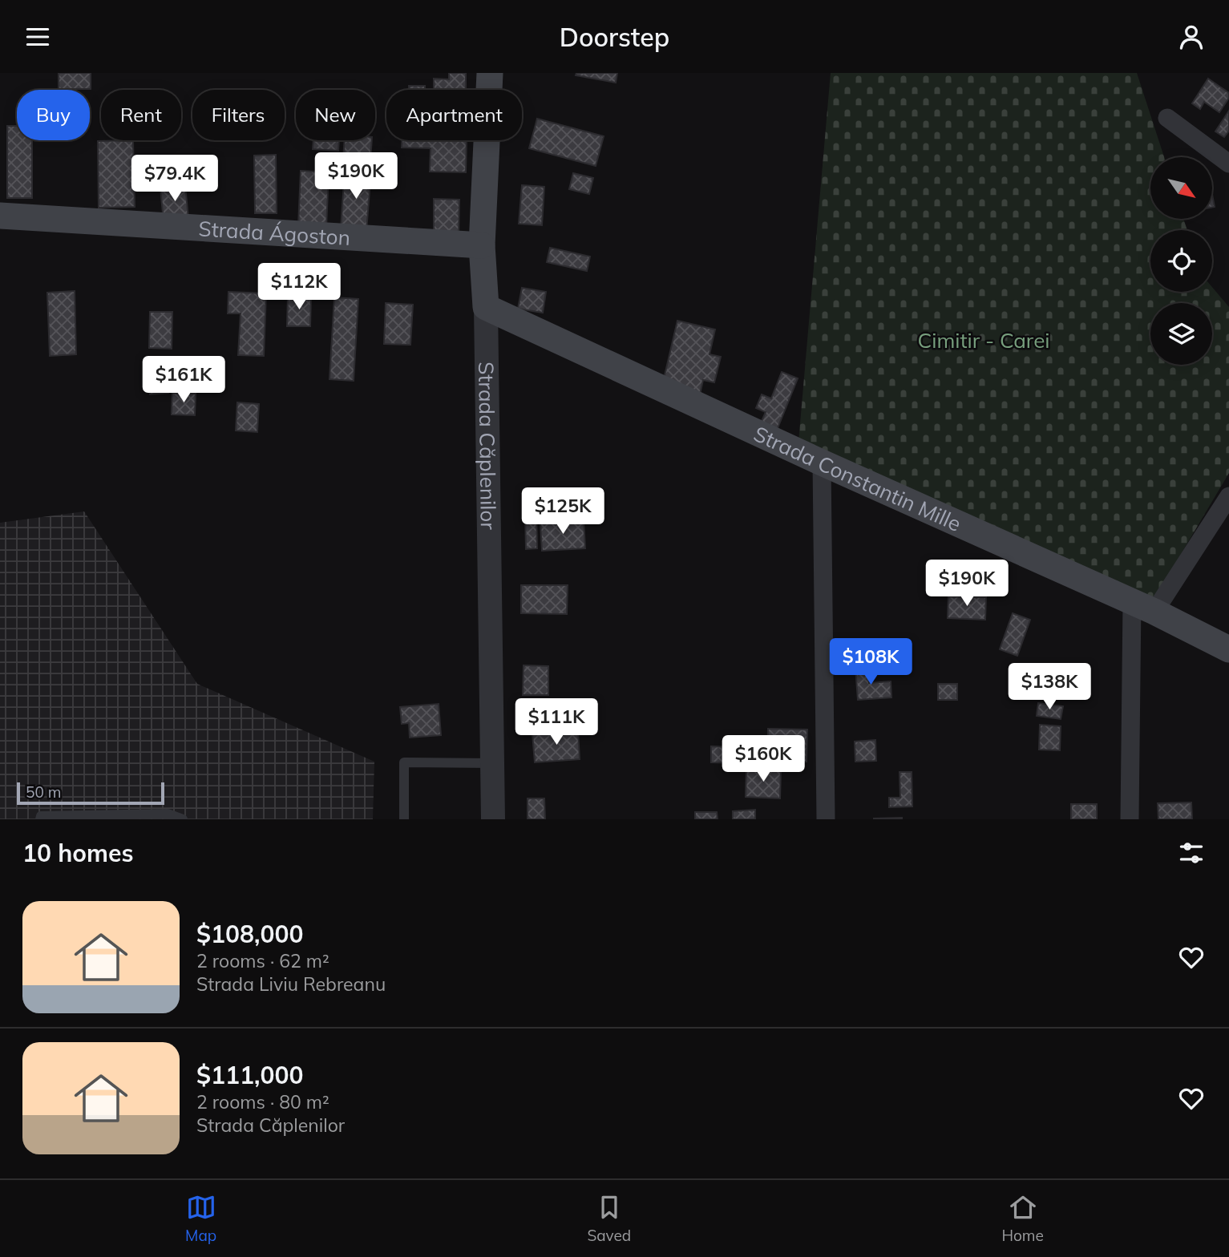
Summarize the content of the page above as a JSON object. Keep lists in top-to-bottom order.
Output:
{
  "streets": {
    "main road": ["Strada Ágoston", "Strada Căplenilor", "Strada Constantin Mille"]
  },
  "crossings": [
    ["Strada Ágoston", "Strada Căplenilor"],
    ["Strada Căplenilor", "Strada Constantin Mille"]
  ],
  "parks": ["Cimitir - Carei"],
  "scale_bar": "50 m",
  "north": "bottom right",
  "page": {
    "header": "Doorstep",
    "chip": [
      "Buy",
      "Rent",
      "Filters",
      "New",
      "Apartment"
    ],
    "price": [
      "$190K",
      "$79.4K",
      "$112K",
      "$161K",
      "$125K",
      "$190K",
      "$108K",
      "$138K",
      "$111K",
      "$160K"
    ],
    "scale": "50 m",
    "heading": "10 homes",
    "list": [
      {
        "name": "$108,000",
        "note": "2 rooms · 62 m² · Strada Liviu Rebreanu"
      },
      {
        "name": "$111,000",
        "note": "2 rooms · 80 m² · Strada Căplenilor"
      }
    ],
    "tabs": ["Map", "Saved", "Home"]
  }
}
